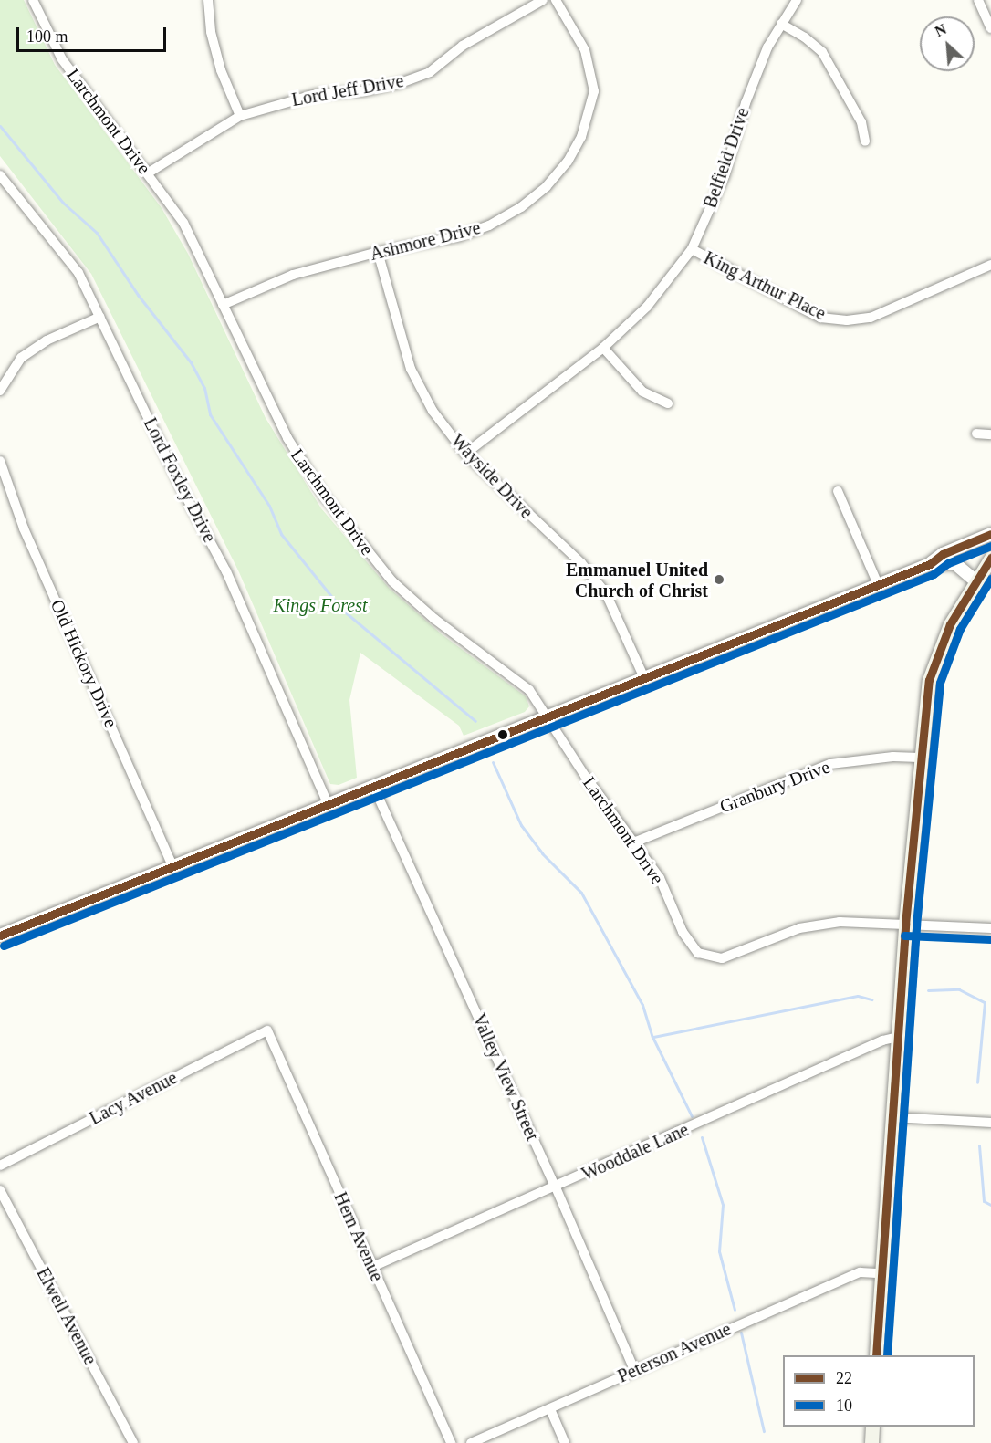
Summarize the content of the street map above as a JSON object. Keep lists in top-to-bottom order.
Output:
{
  "streets": {
    "street": [
      "Lord Jeff Drive",
      "Larchmont Drive",
      "Belfield Drive",
      "Ashmore Drive",
      "King Arthur Place",
      "Wayside Drive",
      "Lord Foxley Drive",
      "Old Hickory Drive",
      "Granbury Drive",
      "Valley View Street",
      "Lacy Avenue",
      "Wooddale Lane",
      "Hern Avenue",
      "Elwell Avenue",
      "Peterson Avenue"
    ]
  },
  "crossings": [
    ["Lord Jeff Drive", "Larchmont Drive"],
    ["Larchmont Drive", "Ashmore Drive"],
    ["Larchmont Drive", "Granbury Drive"],
    ["Belfield Drive", "King Arthur Place"],
    ["Belfield Drive", "Wayside Drive"],
    ["Ashmore Drive", "Wayside Drive"],
    ["Valley View Street", "Wooddale Lane"],
    ["Valley View Street", "Peterson Avenue"],
    ["Lacy Avenue", "Hern Avenue"],
    ["Wooddale Lane", "Hern Avenue"]
  ],
  "parks": ["Kings Forest"],
  "places": ["Emmanuel United Church of Christ"],
  "lines": ["transit line 22", "transit line 10"],
  "legend": ["22", "10"],
  "scale_bar": "100 m",
  "north": "top left"
}
